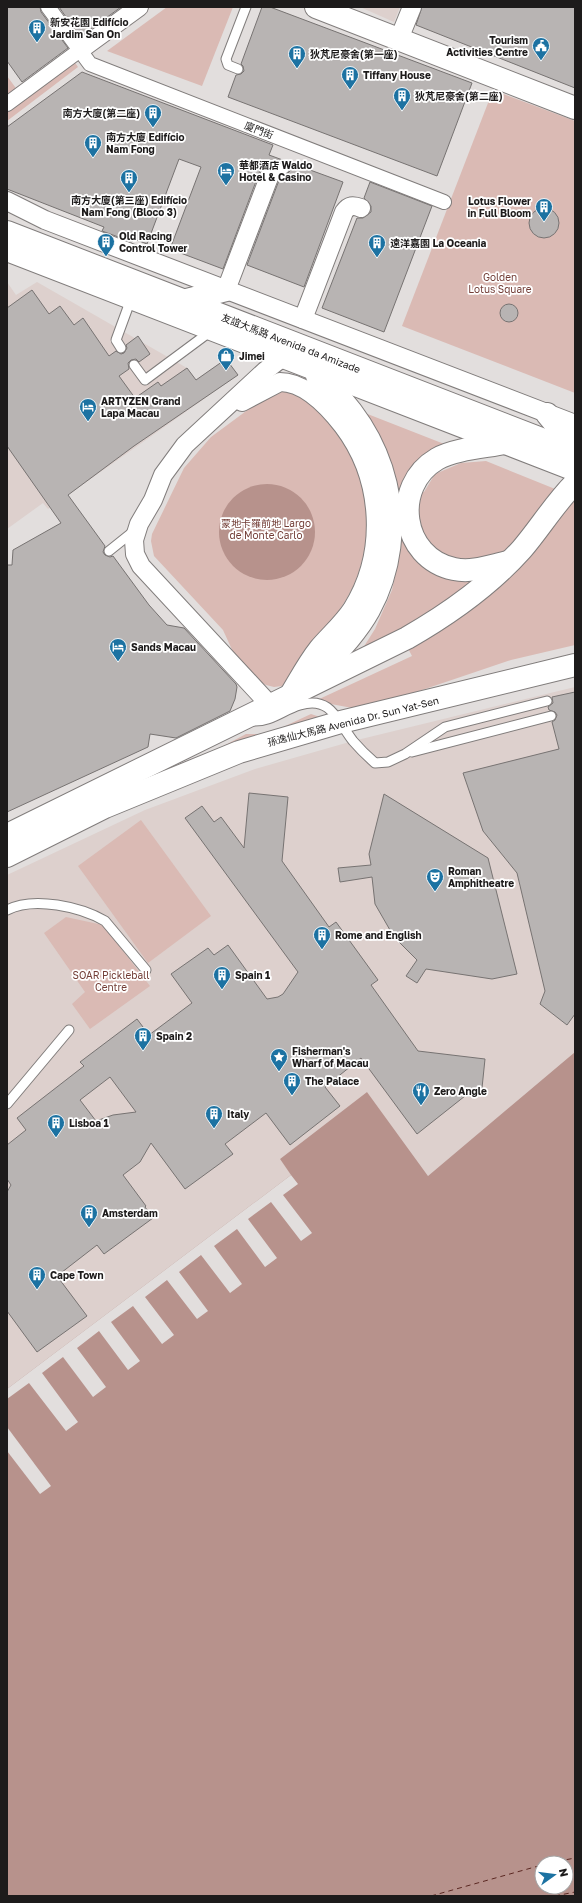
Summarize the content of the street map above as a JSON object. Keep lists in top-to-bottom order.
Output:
{
  "streets": {
    "main road": ["友誼大馬路 Avenida da Amizade", "孫逸仙大馬路 Avenida Dr. Sun Yat-Sen"],
    "street": ["廈門街"]
  },
  "parks": ["Golden Lotus Square", "蒙地卡羅前地 Largo de Monte Carlo", "SOAR Pickleball Centre"],
  "places": {
    "building": [
      "新安花園 Edifício Jardim San On",
      "狄芃尼豪舍(第一座)",
      "Tiffany House",
      "狄芃尼豪舍(第二座)",
      "南方大廈(第二座)",
      "南方大廈 Edifício Nam Fong",
      "南方大廈(第三座) Edifício Nam Fong (Bloco 3)",
      "Lotus Flower in Full Bloom",
      "Old Racing Control Tower",
      "遠洋嘉園 La Oceania",
      "Rome and English",
      "Spain 1",
      "Spain 2",
      "The Palace",
      "Italy",
      "Lisboa 1",
      "Amsterdam",
      "Cape Town"
    ],
    "public building": ["Tourism Activities Centre"],
    "hotel": ["華都酒店 Waldo Hotel & Casino", "ARTYZEN Grand Lapa Macau", "Sands Macau"],
    "shop": ["Jimei"],
    "theatre": ["Roman Amphitheatre"],
    "place": ["Fisherman's Wharf of Macau"],
    "restaurant": ["Zero Angle"]
  },
  "north": "right"
}
